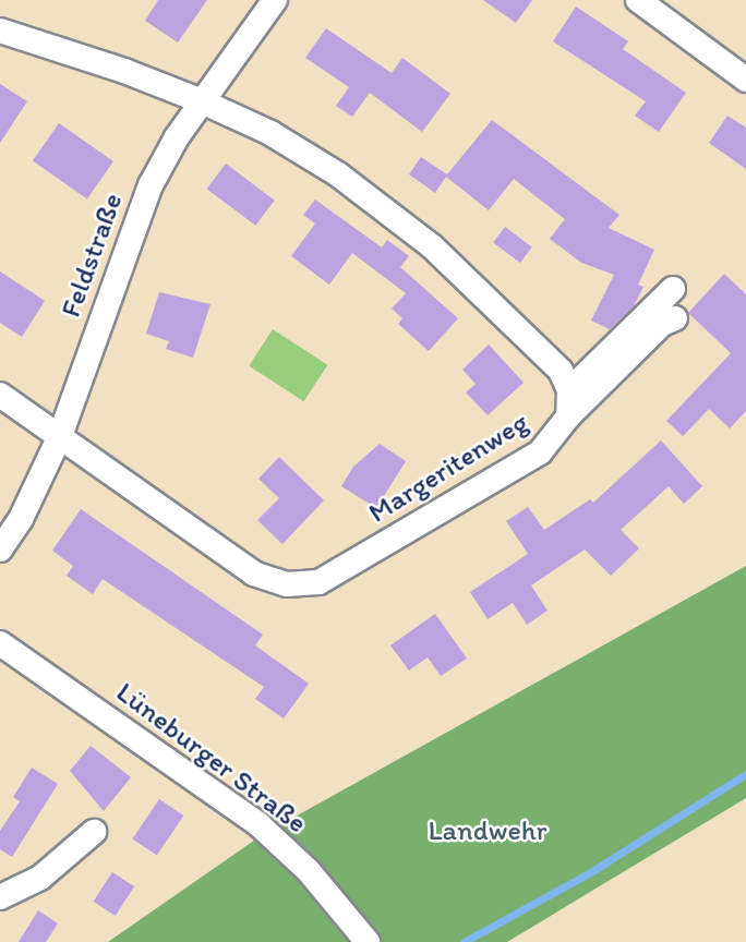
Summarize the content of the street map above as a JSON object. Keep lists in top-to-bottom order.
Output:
{
  "streets": {
    "street": ["Feldstraße", "Margeritenweg", "Lüneburger Straße"]
  },
  "crossings": [
    ["Feldstraße", "Margeritenweg"]
  ],
  "parks": ["Landwehr"]
}
